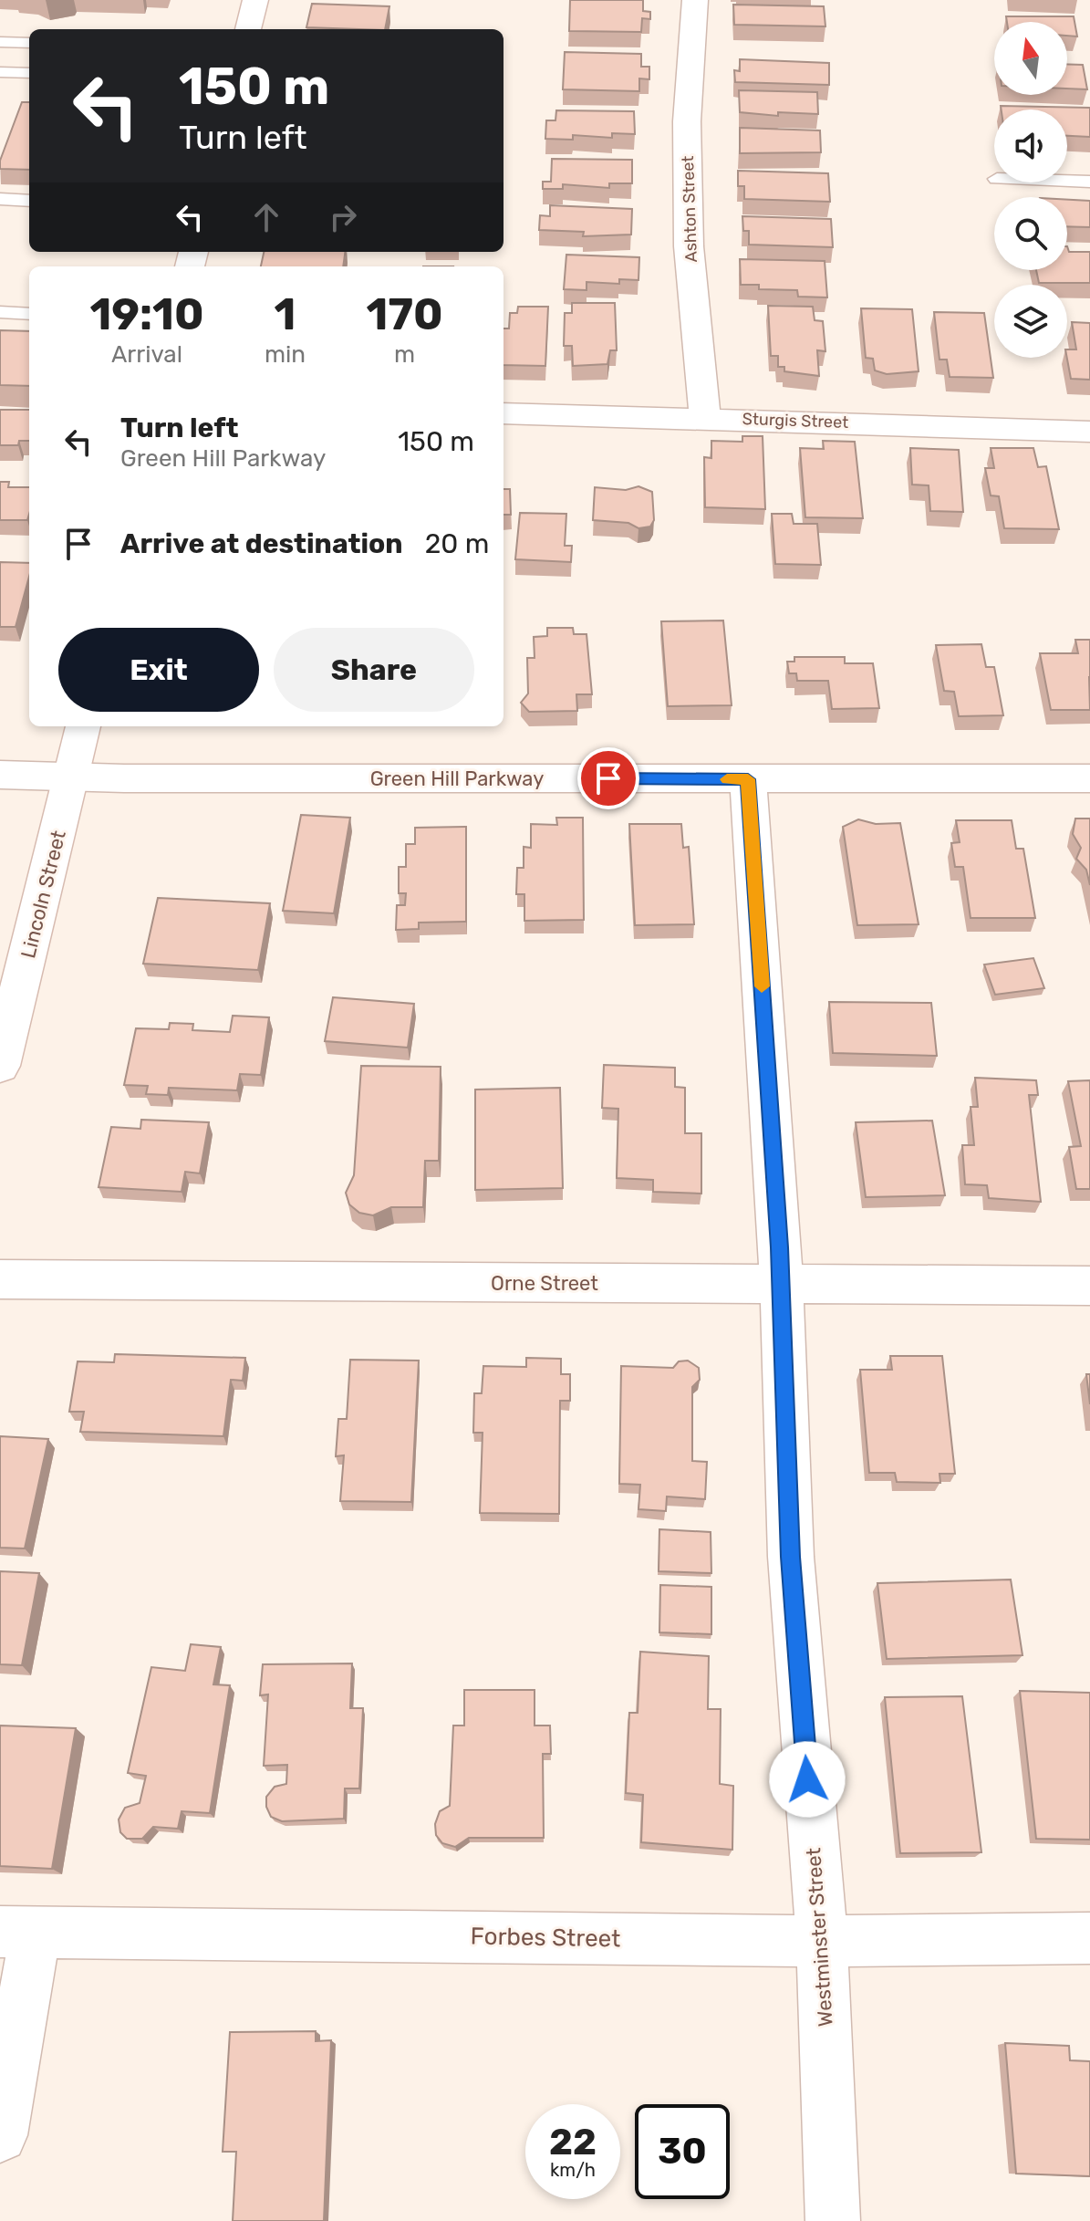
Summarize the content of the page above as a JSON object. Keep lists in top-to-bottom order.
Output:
{
  "streets": {
    "street": [
      "Ashton Street",
      "Sturgis Street",
      "Green Hill Parkway",
      "Lincoln Street",
      "Orne Street",
      "Forbes Street",
      "Westminster Street"
    ]
  },
  "crossings": [
    ["Ashton Street", "Sturgis Street"],
    ["Green Hill Parkway", "Lincoln Street"],
    ["Green Hill Parkway", "Westminster Street"],
    ["Orne Street", "Westminster Street"],
    ["Forbes Street", "Westminster Street"]
  ],
  "north": "top",
  "page": {
    "turn": ["150 m", "Turn left"],
    "eta": [
      "19:10",
      "Arrival",
      "1",
      "min",
      "170",
      "m"
    ],
    "list": [
      {
        "name": "Turn left",
        "note": "Green Hill Parkway",
        "value": "150 m"
      },
      {
        "name": "Arrive at destination",
        "value": "20 m"
      }
    ],
    "buttons": ["Exit", "Share"],
    "speed": "22 km/h",
    "limit": "30"
  }
}
